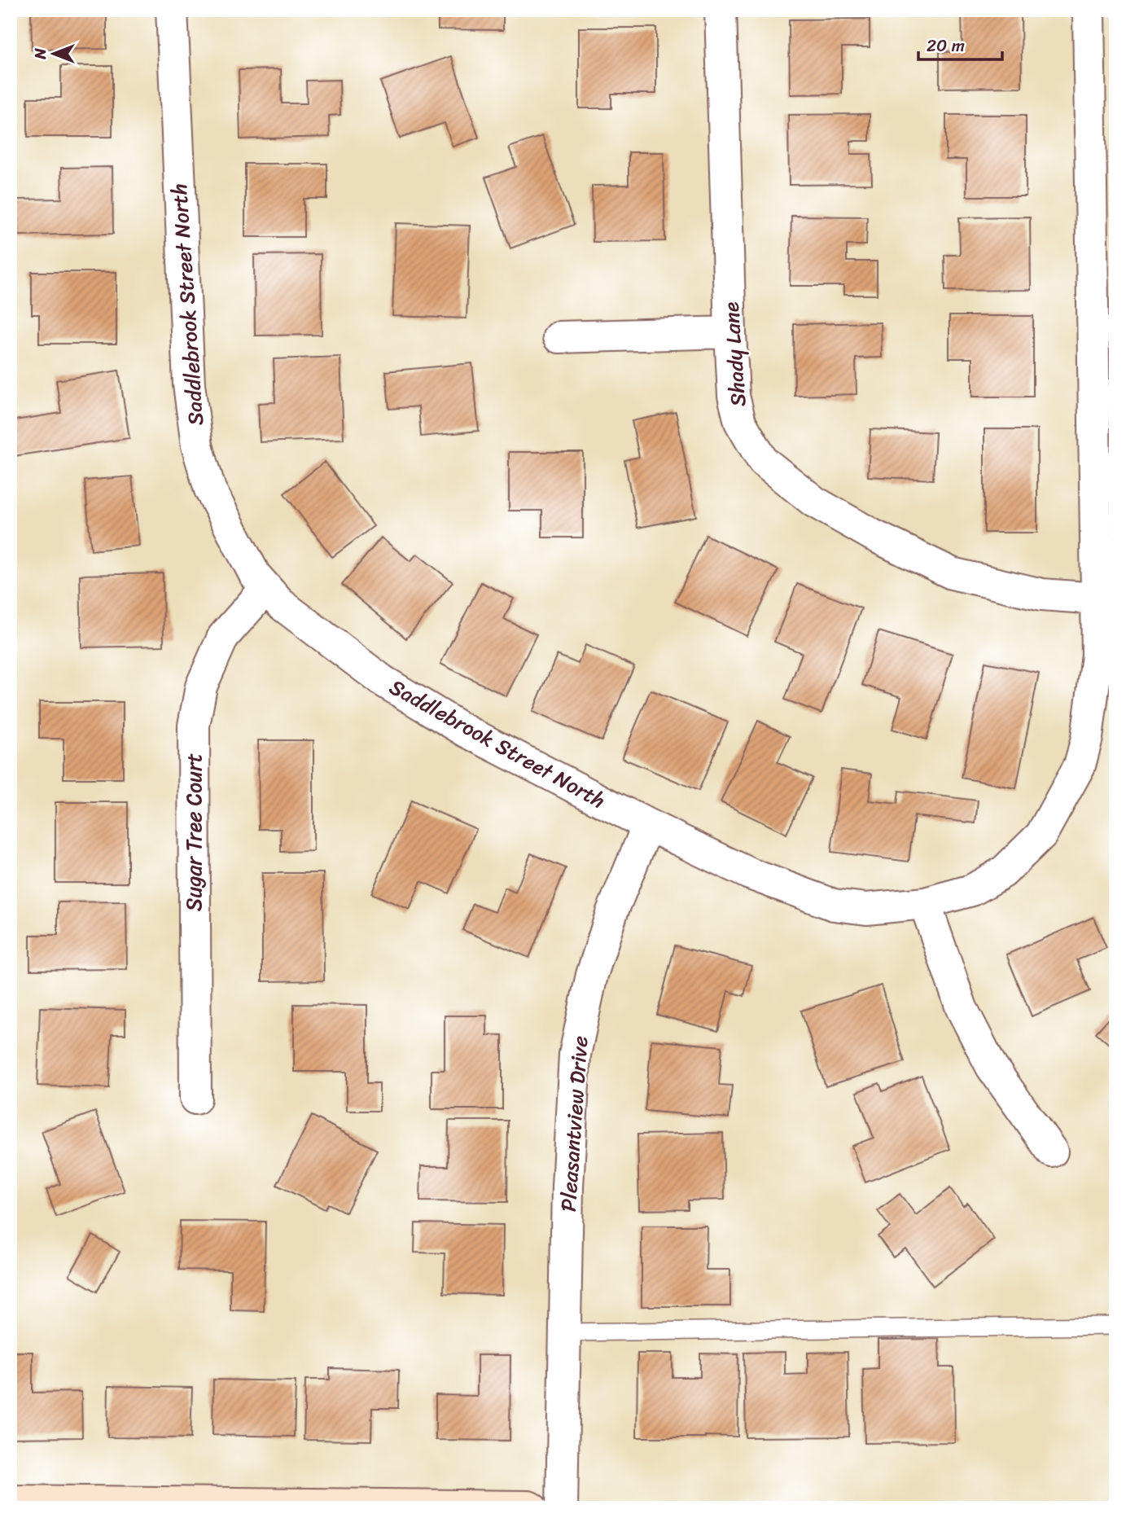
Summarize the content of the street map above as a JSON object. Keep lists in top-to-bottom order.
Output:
{
  "streets": {
    "street": [
      "Saddlebrook Street North",
      "Shady Lane",
      "Sugar Tree Court",
      "Pleasantview Drive"
    ]
  },
  "crossings": [
    ["Saddlebrook Street North", "Shady Lane"],
    ["Saddlebrook Street North", "Sugar Tree Court"],
    ["Saddlebrook Street North", "Pleasantview Drive"]
  ],
  "scale_bar": "20 m",
  "north": "left"
}
